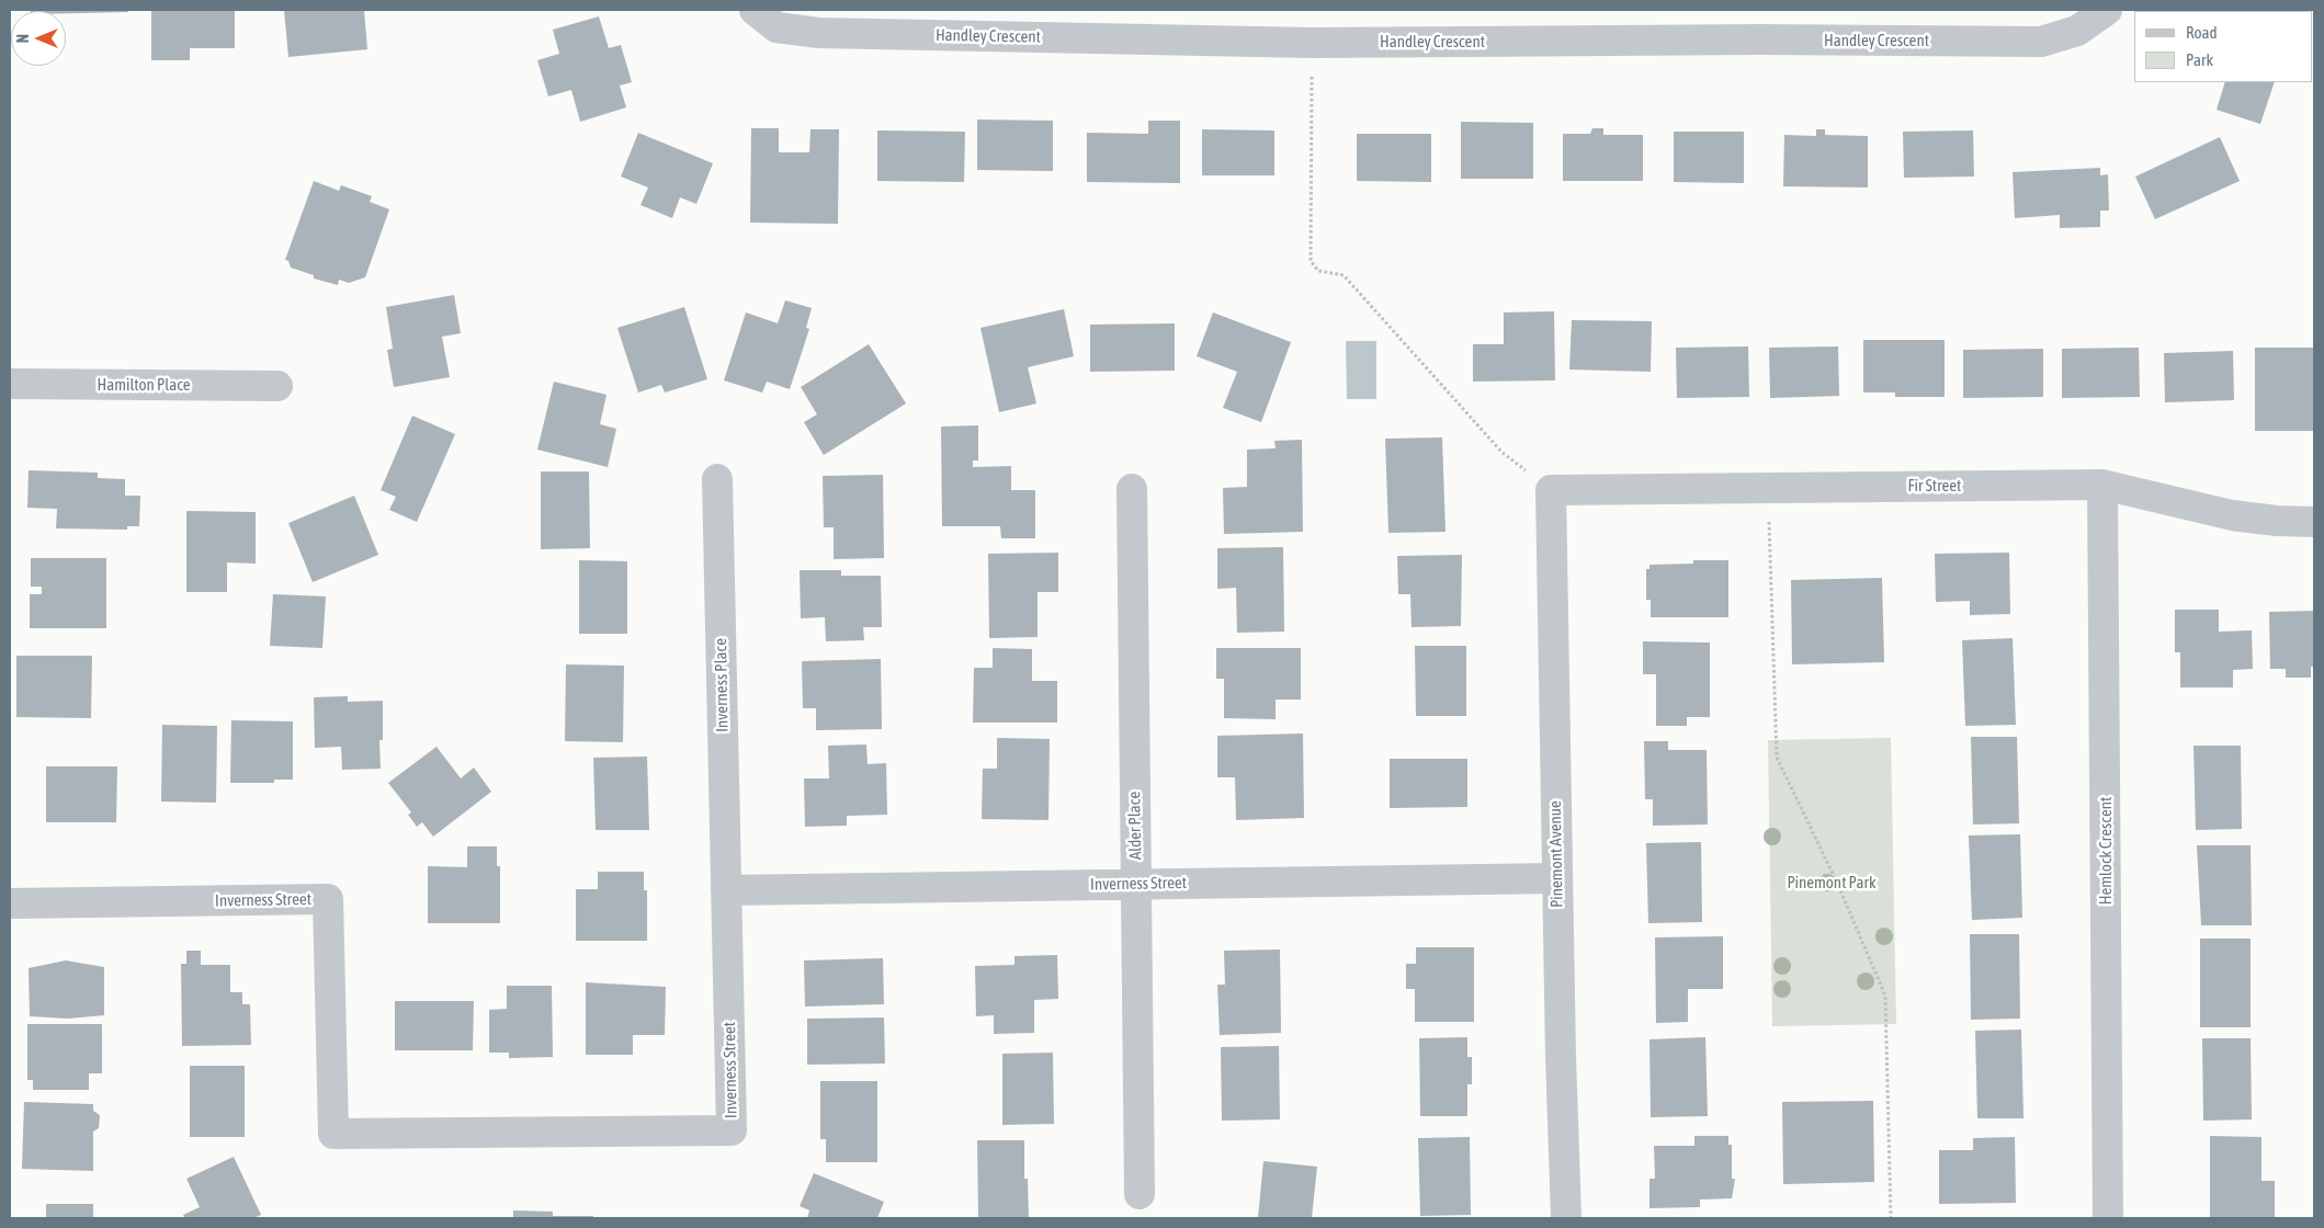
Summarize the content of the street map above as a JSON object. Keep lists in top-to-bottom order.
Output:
{
  "streets": {
    "street": [
      "Handley Crescent",
      "Hamilton Place",
      "Fir Street",
      "Inverness Place",
      "Alder Place",
      "Hemlock Crescent",
      "Pinemont Avenue",
      "Inverness Street"
    ]
  },
  "crossings": [
    ["Fir Street", "Hemlock Crescent"],
    ["Fir Street", "Pinemont Avenue"],
    ["Inverness Place", "Inverness Street"],
    ["Alder Place", "Inverness Street"],
    ["Pinemont Avenue", "Inverness Street"]
  ],
  "parks": ["Pinemont Park"],
  "legend": ["Road", "Park"],
  "north": "left"
}
